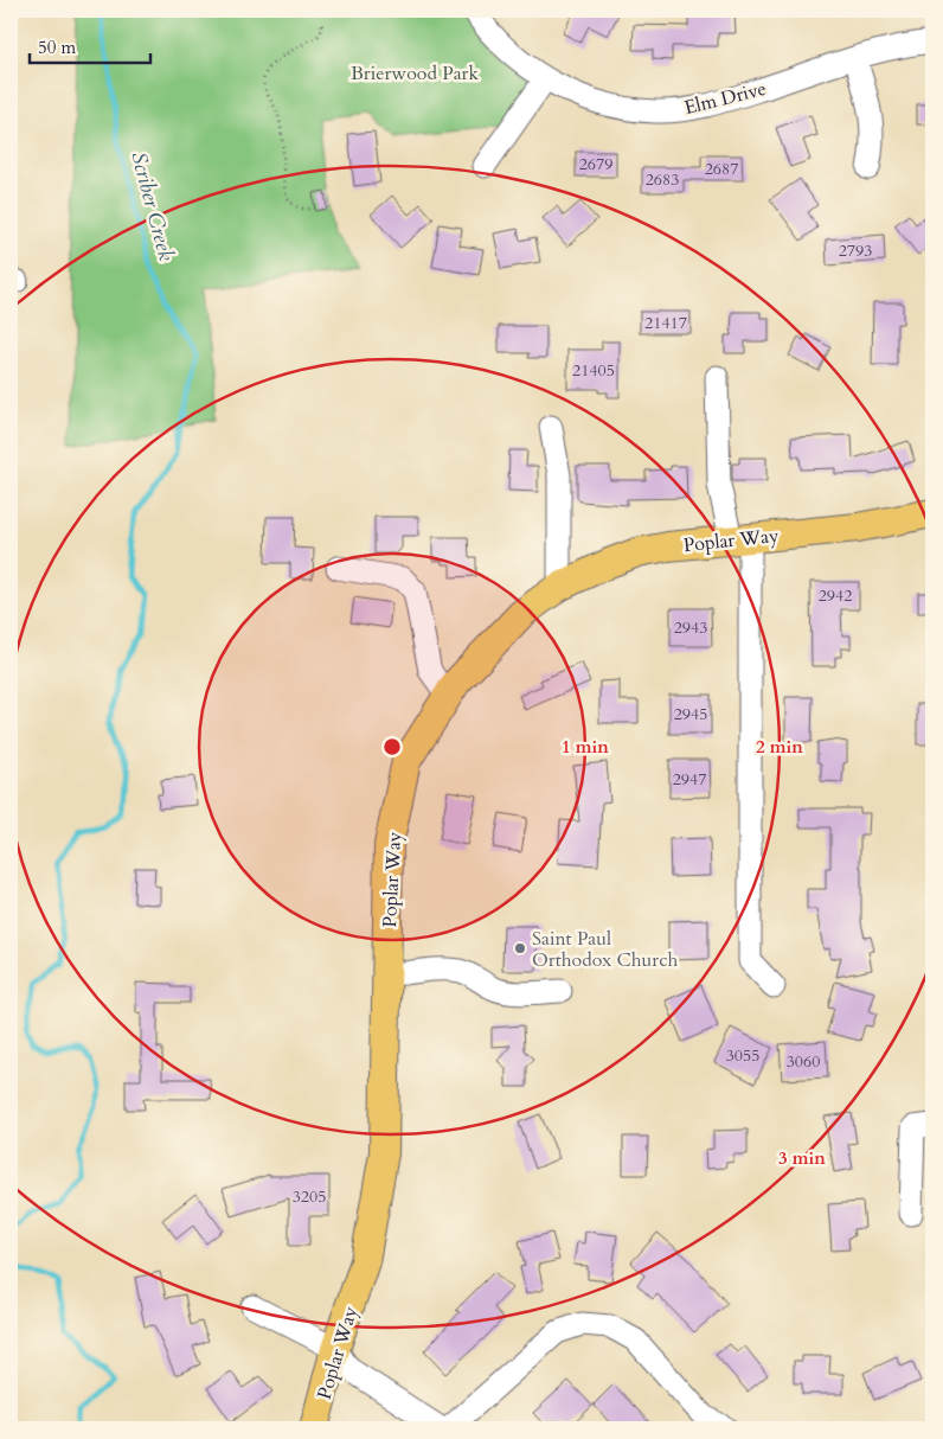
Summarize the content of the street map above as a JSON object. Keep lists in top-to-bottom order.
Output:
{
  "streets": {
    "main road": ["Poplar Way"],
    "street": ["Elm Drive"]
  },
  "water": ["Scriber Creek"],
  "parks": ["Brierwood Park"],
  "places": ["Saint Paul Orthodox Church"],
  "house_numbers": [
    "2679",
    "2687",
    "2683",
    "2793",
    "21417",
    "21405",
    "2942",
    "2943",
    "2945",
    "2947",
    "3055",
    "3060",
    "3205"
  ],
  "scale_bar": "50 m",
  "rings": ["1 min", "2 min", "3 min"]
}
